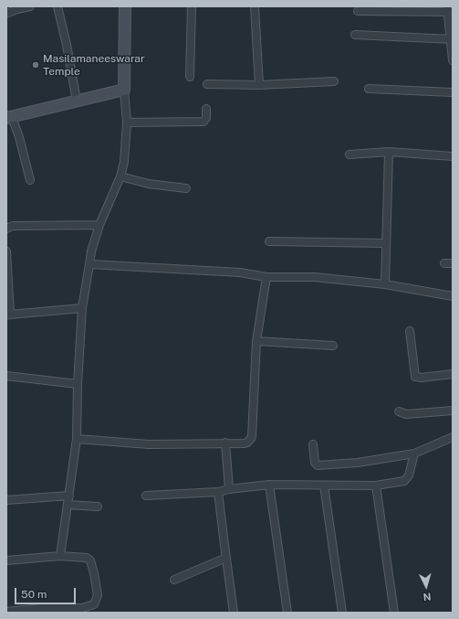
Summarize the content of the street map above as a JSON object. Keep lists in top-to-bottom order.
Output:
{
  "places": ["Masilamaneeswarar Temple"],
  "scale_bar": "50 m",
  "north": "bottom"
}
